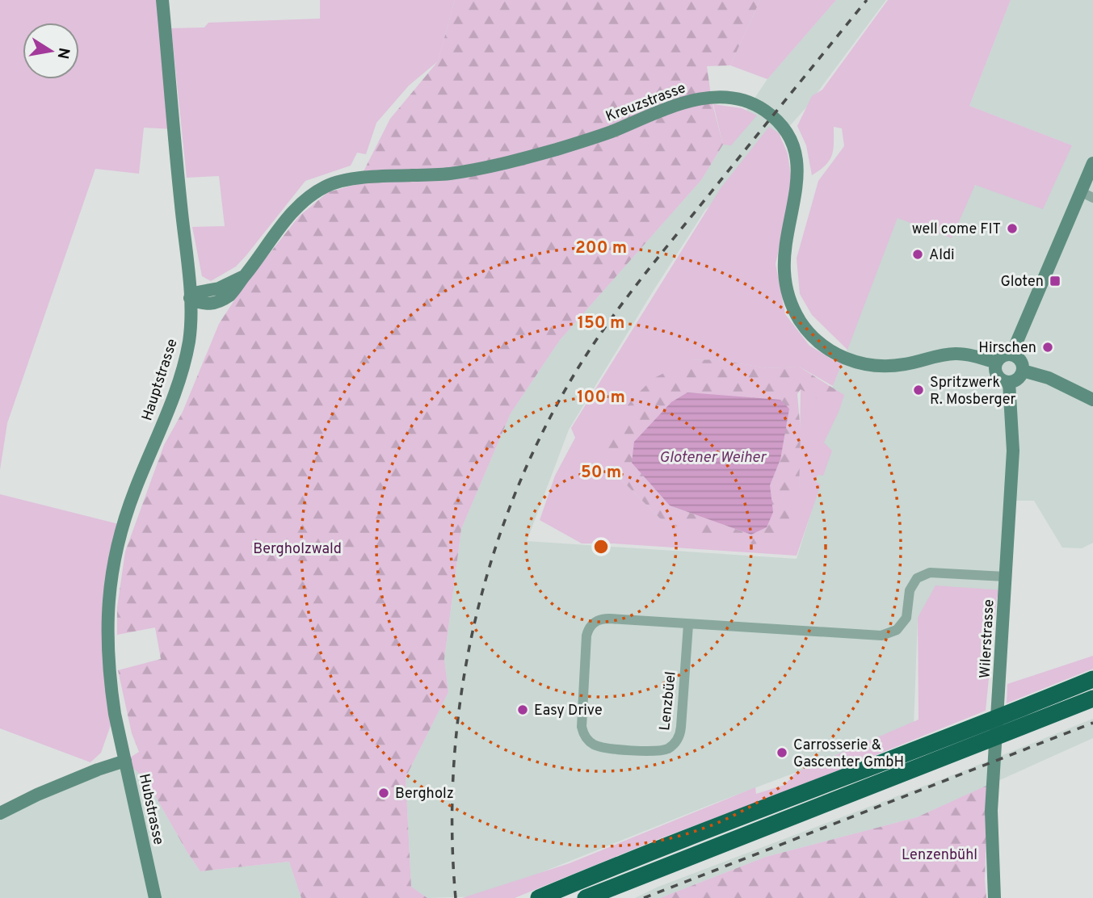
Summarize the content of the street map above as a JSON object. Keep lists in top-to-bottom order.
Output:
{
  "streets": {
    "street": [
      "Kreuzstrasse",
      "Hauptstrasse",
      "Wilerstrasse",
      "Lenzbüel",
      "Hubstrasse"
    ]
  },
  "crossings": [
    ["Kreuzstrasse", "Hauptstrasse"],
    ["Kreuzstrasse", "Wilerstrasse"],
    ["Hauptstrasse", "Hubstrasse"],
    ["Wilerstrasse", "Lenzbüel"]
  ],
  "water": ["Glotener Weiher"],
  "parks": ["Bergholzwald", "Lenzenbühl"],
  "places": {
    "other": [
      "well come FIT",
      "Aldi",
      "Hirschen",
      "Spritzwerk R. Mosberger",
      "Easy Drive",
      "Carrosserie & Gascenter GmbH",
      "Bergholz"
    ],
    "transit": ["Gloten"]
  },
  "north": "right",
  "rings": [
    "200 m",
    "150 m",
    "100 m",
    "50 m"
  ]
}
